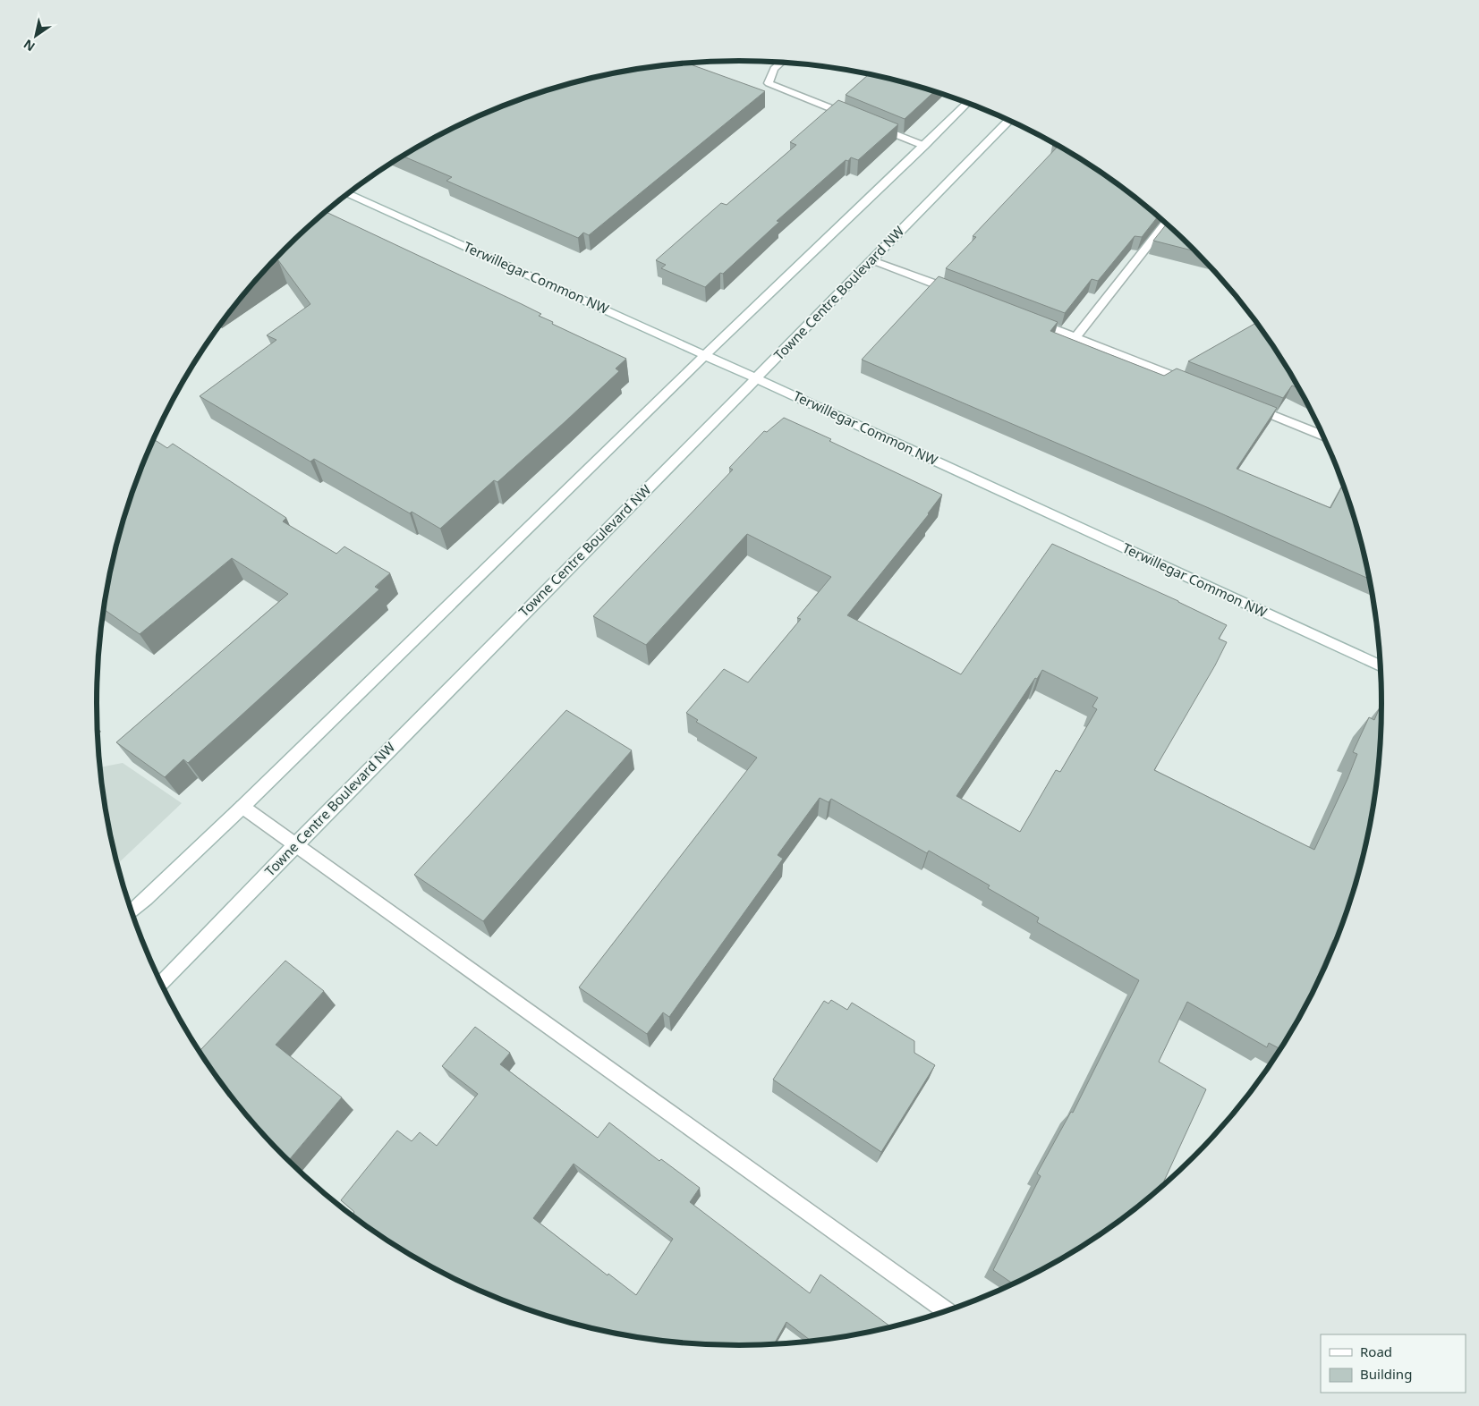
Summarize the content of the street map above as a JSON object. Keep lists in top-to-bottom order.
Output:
{
  "streets": {
    "street": ["Terwillegar Common NW", "Towne Centre Boulevard NW"]
  },
  "crossings": [
    ["Terwillegar Common NW", "Towne Centre Boulevard NW"]
  ],
  "legend": ["Road", "Building"],
  "north": "bottom left"
}
